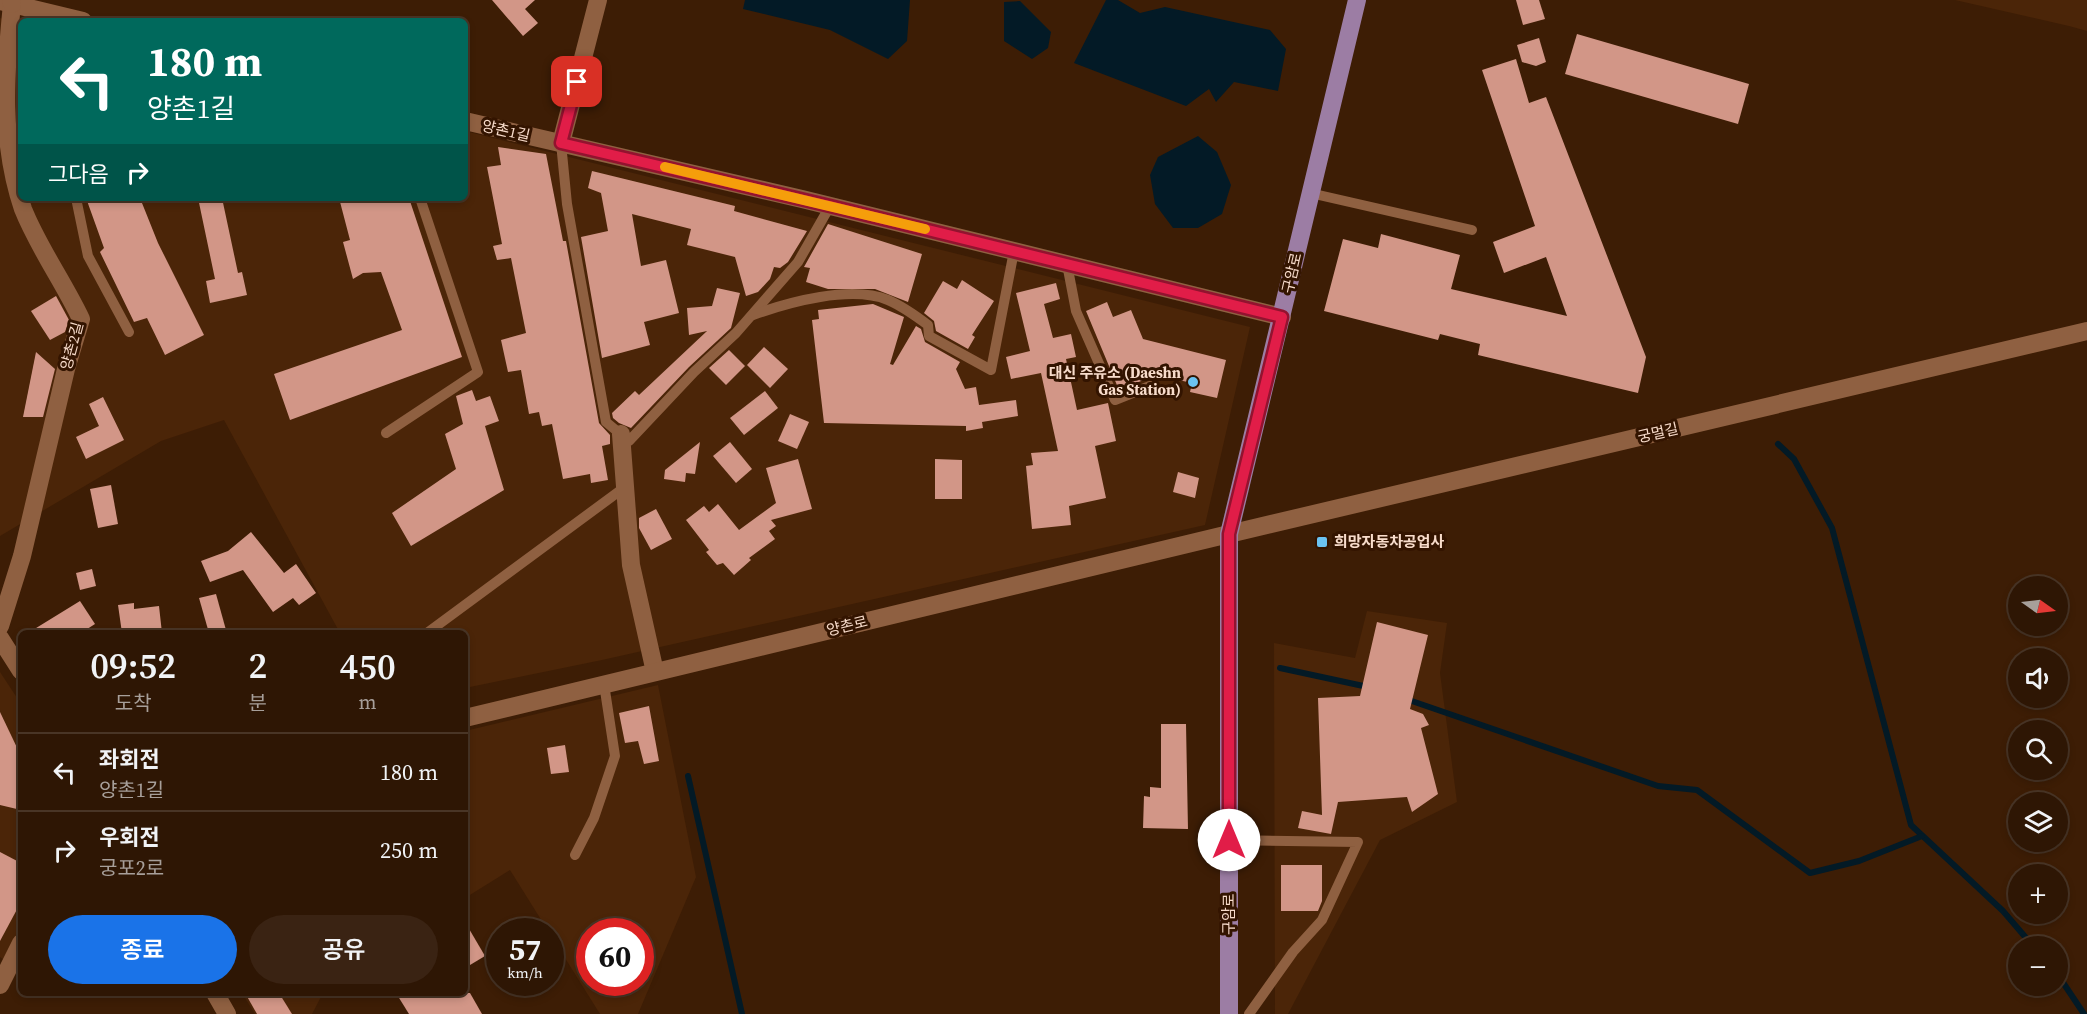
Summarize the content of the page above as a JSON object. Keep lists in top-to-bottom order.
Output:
{
  "streets": {
    "main road": ["구암로"],
    "street": [
      "양촌1길",
      "양촌2길",
      "궁멀길",
      "양촌로"
    ]
  },
  "crossings": [
    ["양촌1길", "구암로"],
    ["구암로", "궁멀길"],
    ["구암로", "양촌로"],
    ["궁멀길", "양촌로"]
  ],
  "places": {
    "other": ["대신 주유소 (Daeshn Gas Station)"],
    "transit": ["희망자동차공업사"]
  },
  "north": "right",
  "page": {
    "turn": ["180 m", "양촌1길"],
    "then": "그다음",
    "map_buttons": ["+", "−"],
    "eta": [
      "09:52",
      "도착",
      "2",
      "분",
      "450",
      "m"
    ],
    "list": [
      {
        "name": "좌회전",
        "note": "양촌1길",
        "value": "180 m"
      },
      {
        "name": "우회전",
        "note": "궁포2로",
        "value": "250 m"
      }
    ],
    "buttons": ["종료", "공유"],
    "speed": "57 km/h",
    "limit": "60"
  }
}
